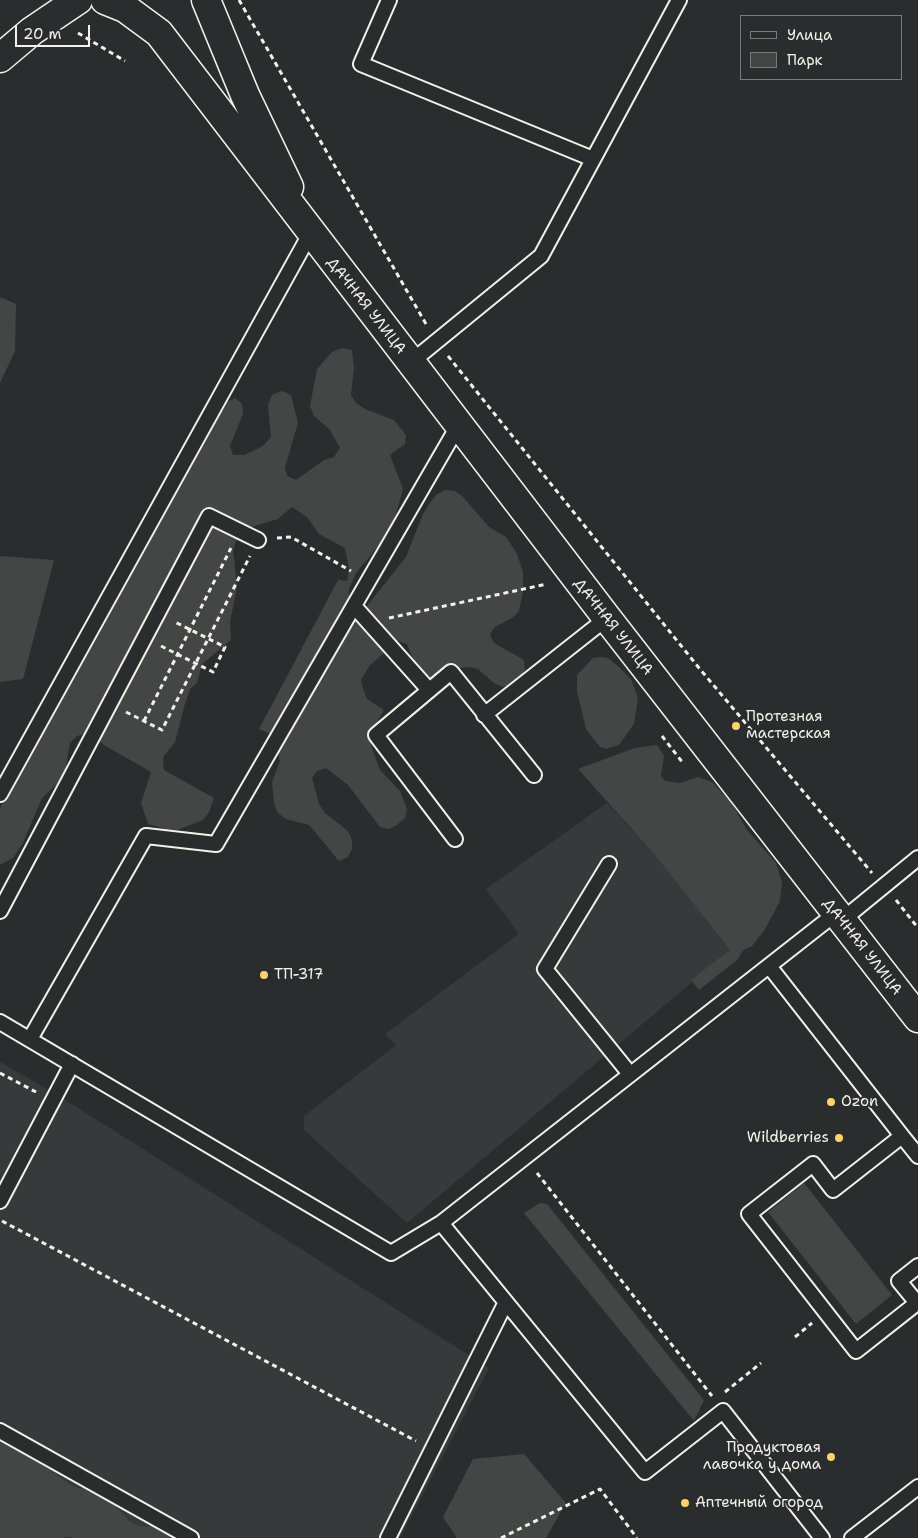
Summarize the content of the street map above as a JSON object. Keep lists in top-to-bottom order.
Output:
{
  "streets": {
    "street": ["ДАЧНАЯ УЛИЦА"]
  },
  "places": [
    "Протезная мастерская",
    "ТП-317",
    "Ozon",
    "Wildberries",
    "Продуктовая лавочка у дома",
    "Аптечный огород"
  ],
  "legend": ["Улица", "Парк"],
  "scale_bar": "20 m"
}
